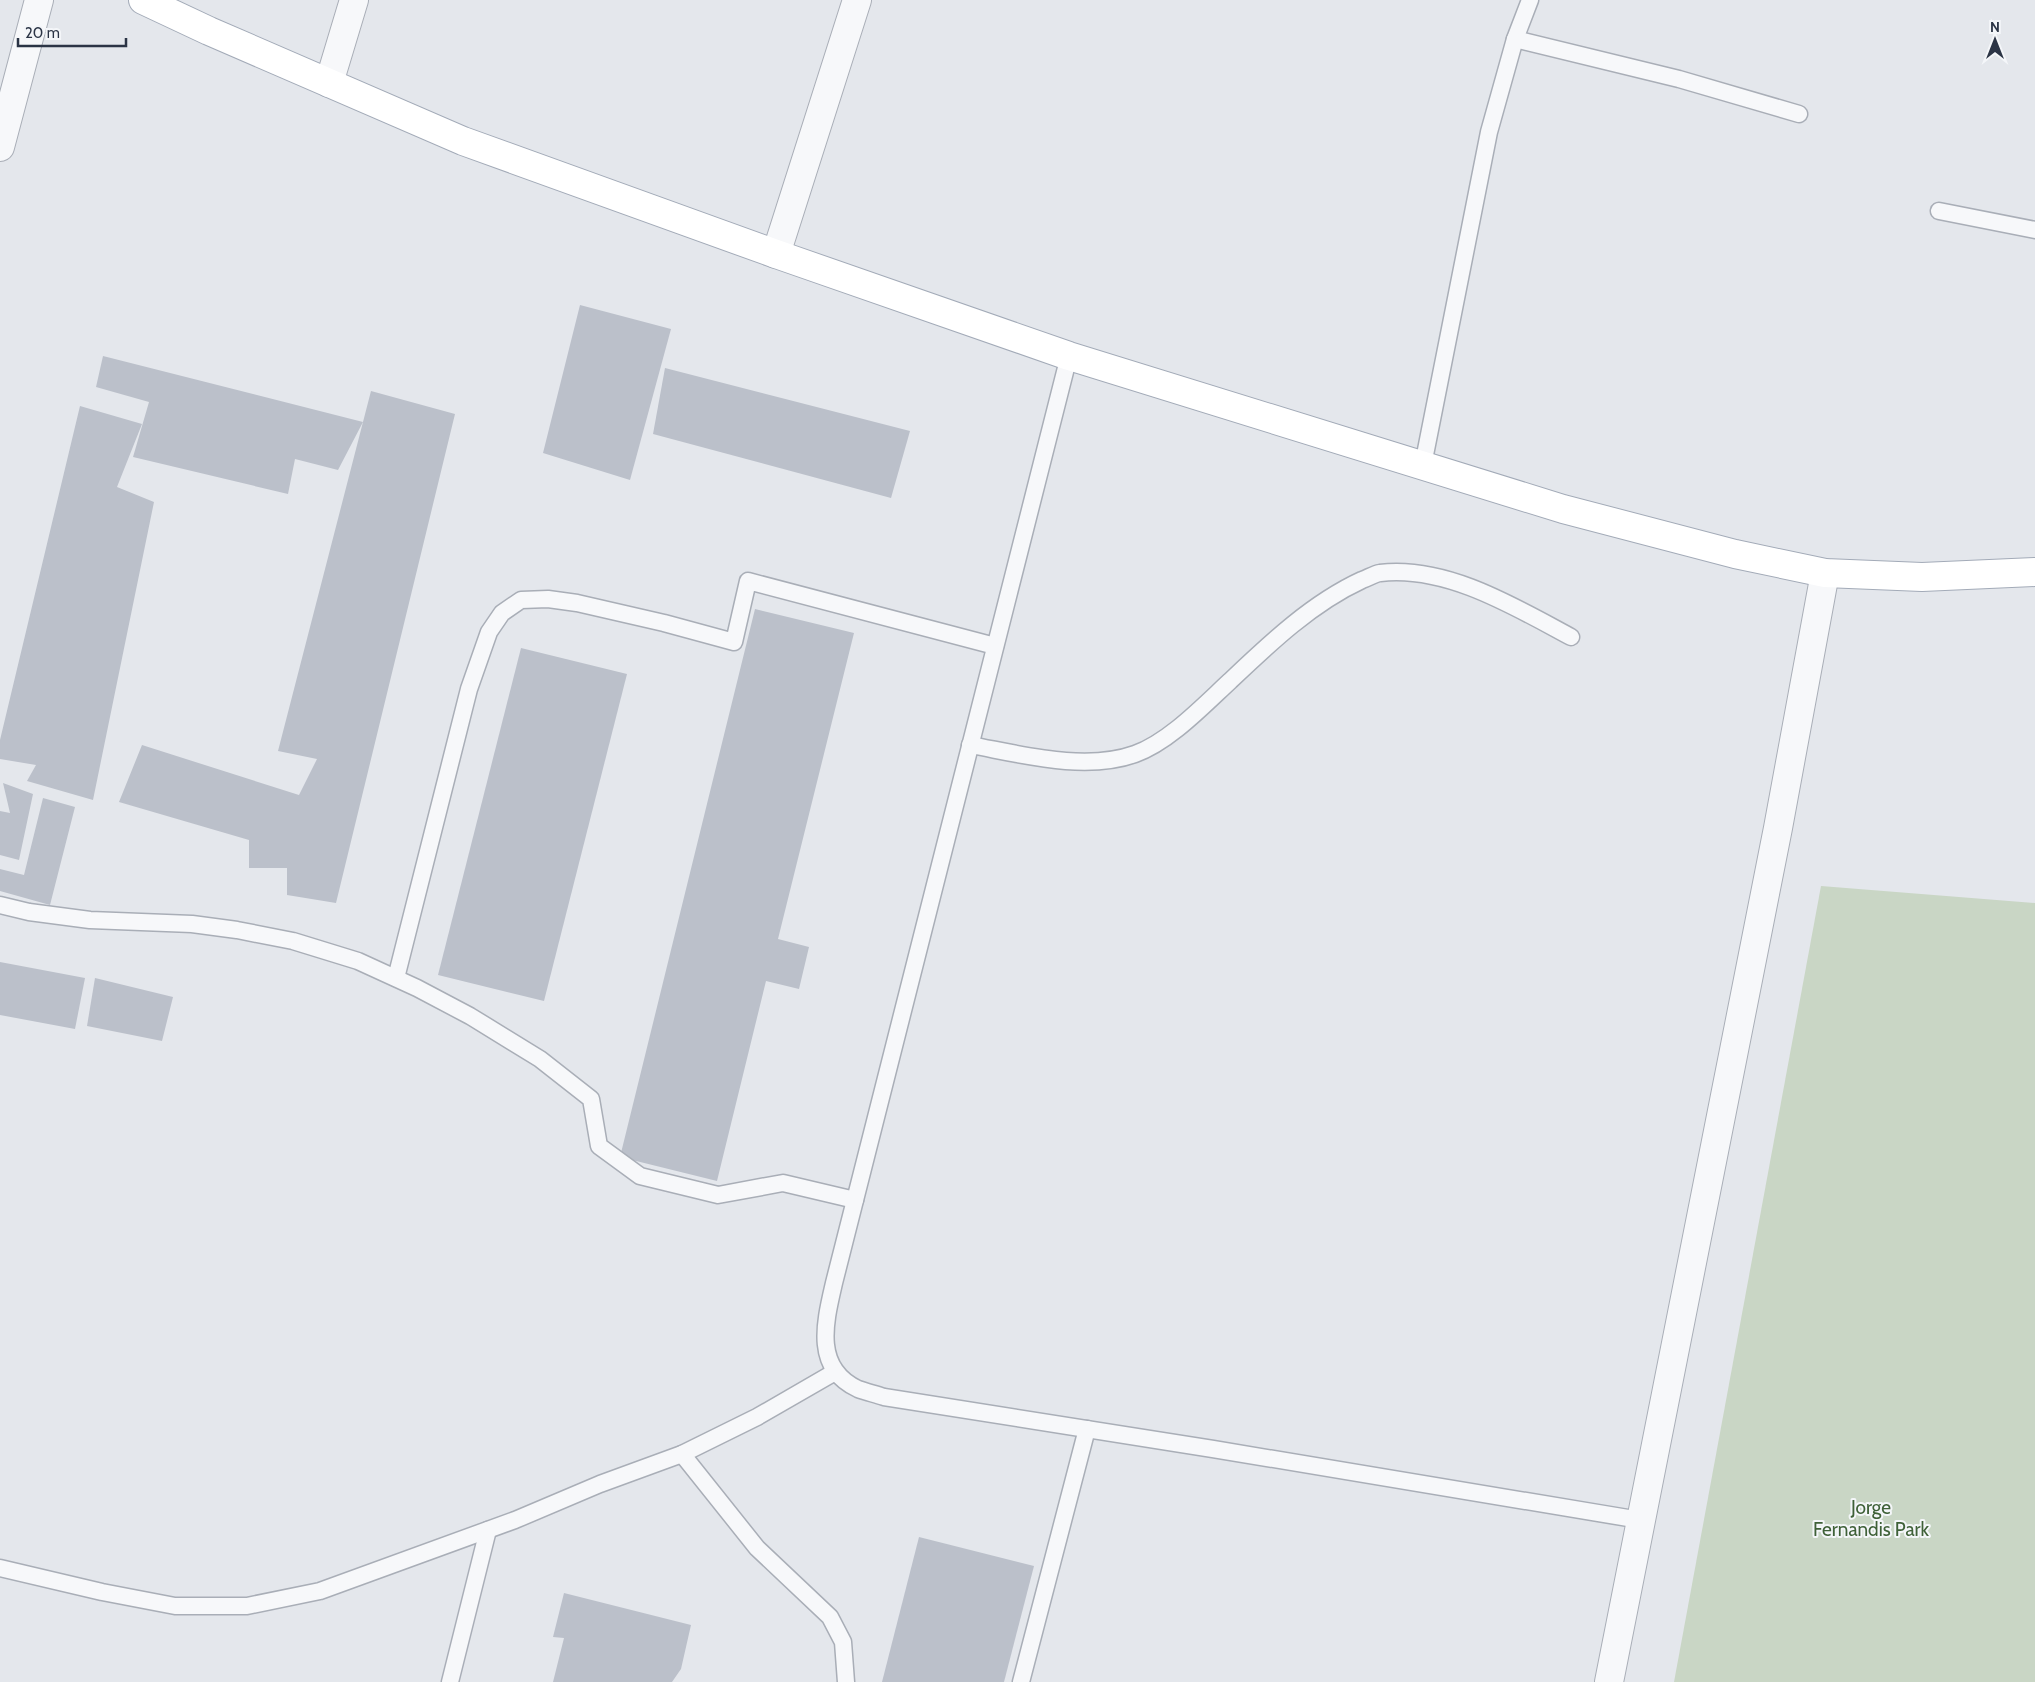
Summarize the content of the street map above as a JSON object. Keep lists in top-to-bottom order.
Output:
{
  "parks": ["Jorge Fernandis Park"],
  "scale_bar": "20 m",
  "north": "top"
}
